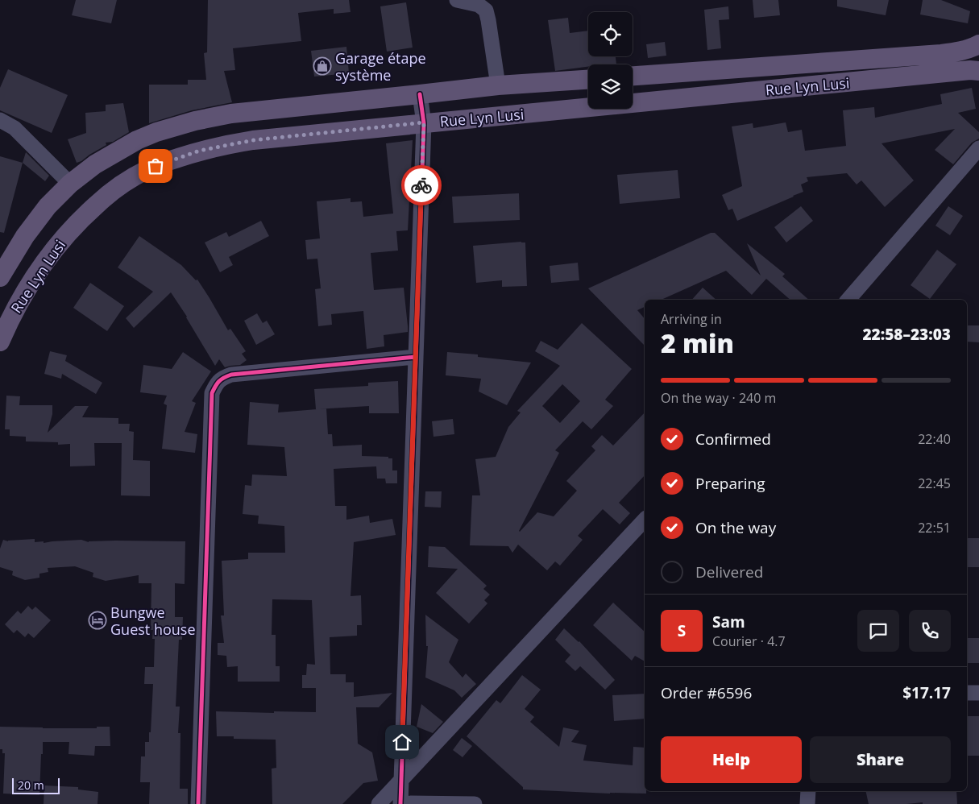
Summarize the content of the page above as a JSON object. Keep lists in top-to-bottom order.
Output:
{
  "streets": {
    "main road": ["Rue Lyn Lusi"]
  },
  "places": {
    "shop": ["Garage étape système"],
    "hotel": ["Bungwe Guest house"]
  },
  "scale_bar": "20 m",
  "page": {
    "heading": ["2 min", "Arriving in", "22:58–23:03"],
    "panel": [
      "Sam",
      "Courier · 4.7",
      "Order #6596",
      "$17.17"
    ],
    "bar": "On the way · 240 m",
    "list": [
      ["Confirmed", "22:40"],
      ["Preparing", "22:45"],
      ["On the way", "22:51"],
      "Delivered"
    ],
    "round": "S",
    "buttons": ["Help", "Share"],
    "scale": "20 m"
  }
}
